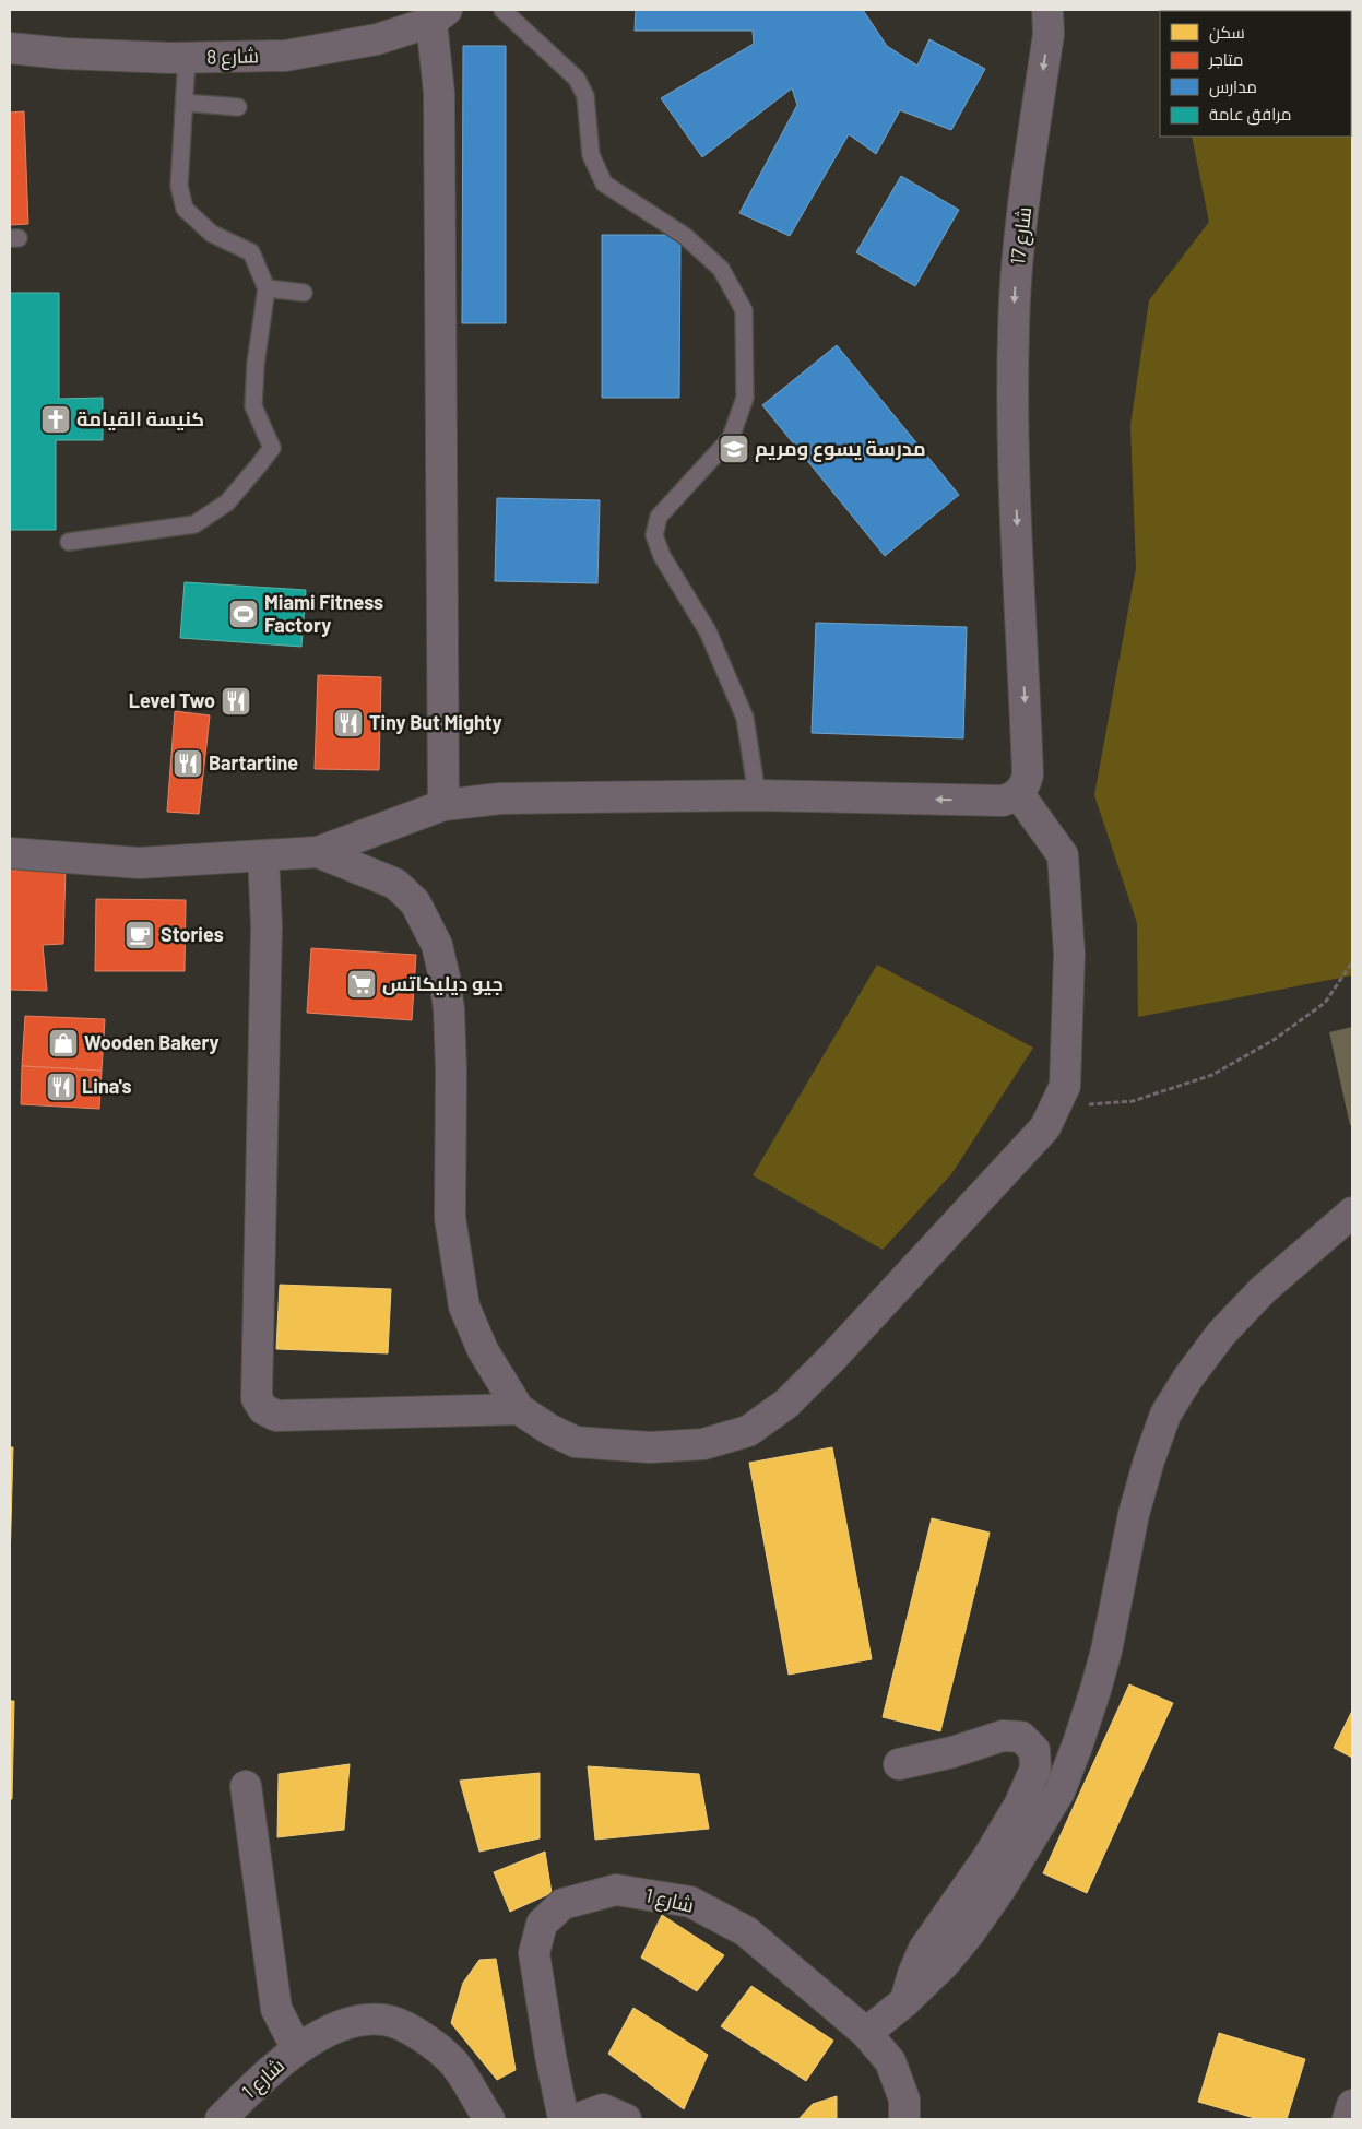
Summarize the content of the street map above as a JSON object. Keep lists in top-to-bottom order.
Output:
{
  "streets": {
    "street": ["شارع 8", "شارع 17", "شارع 1"]
  },
  "one_way": ["شارع 17"],
  "places": {
    "church": ["كنيسة القيامة"],
    "school or university": ["مدرسة يسوع ومريم"],
    "sports": ["Miami Fitness Factory"],
    "restaurant": [
      "Level Two",
      "Tiny But Mighty",
      "Bartartine",
      "Lina's"
    ],
    "cafe": ["Stories"],
    "supermarket": ["جيو ديليكاتس"],
    "shop": ["Wooden Bakery"]
  },
  "legend": [
    "سكن",
    "متاجر",
    "مدارس",
    "مرافق عامة"
  ]
}
